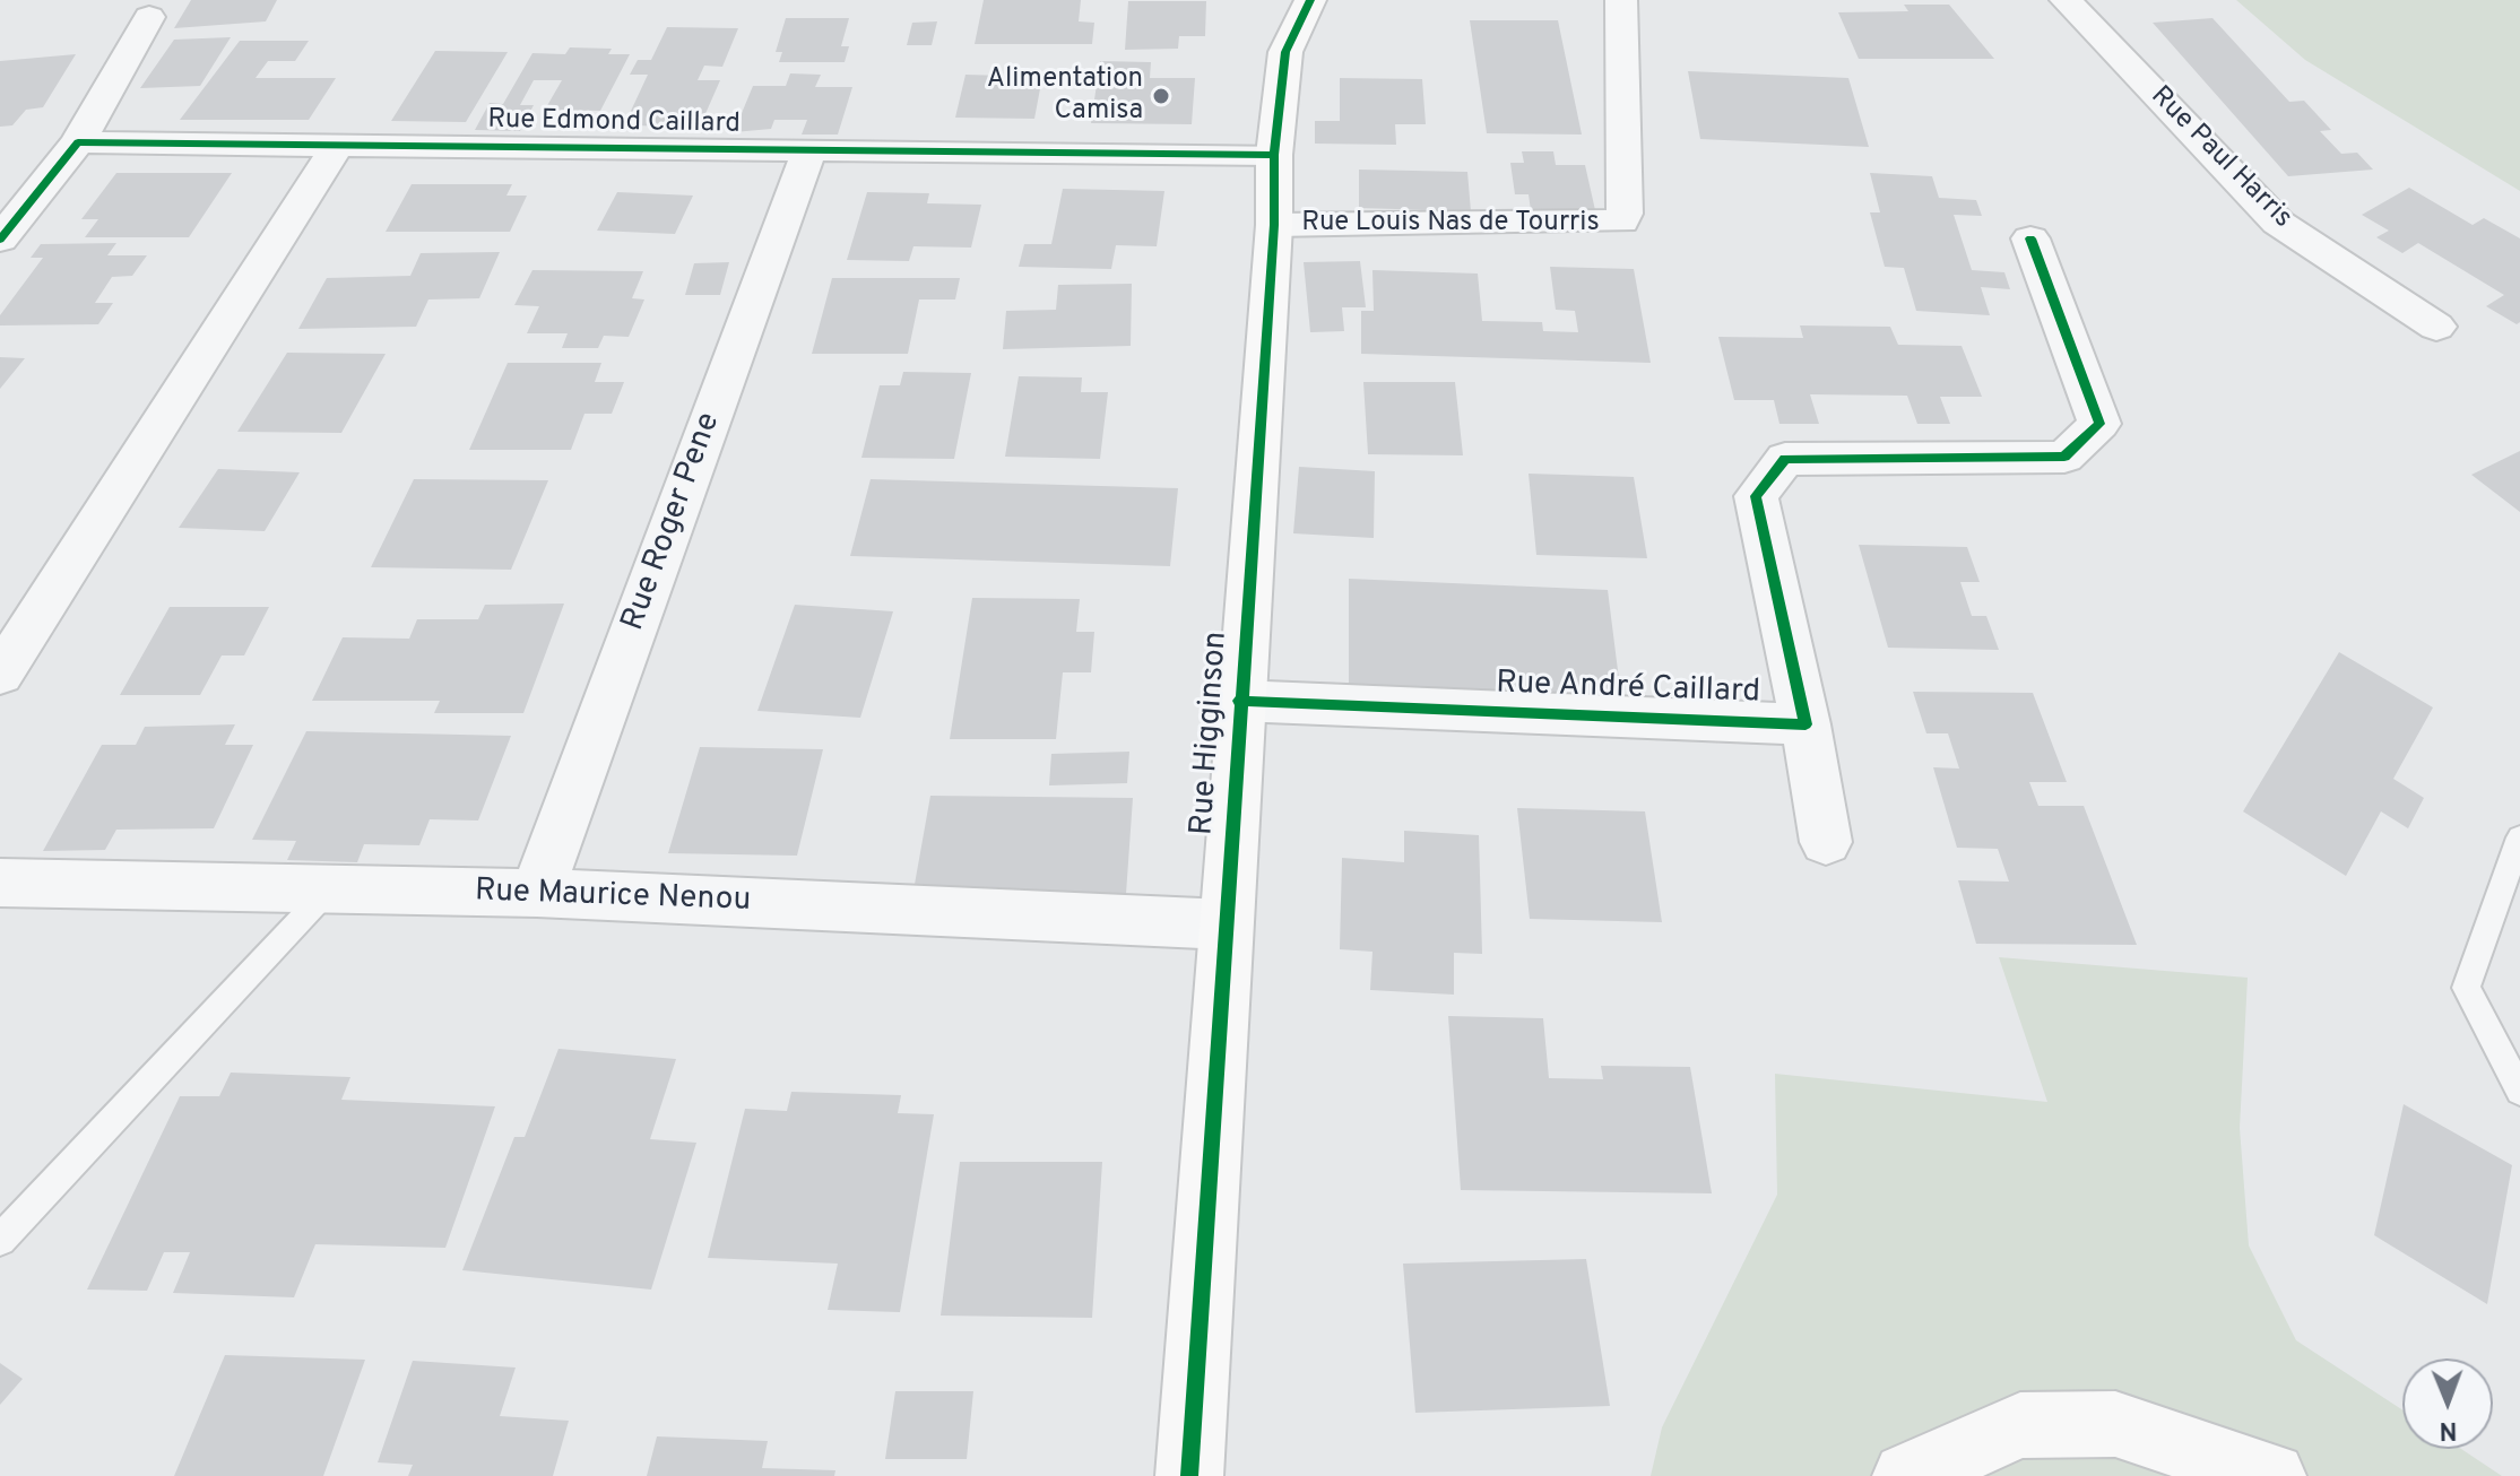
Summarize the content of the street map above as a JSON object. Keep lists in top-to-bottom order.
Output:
{
  "streets": {
    "street": [
      "Rue Edmond Caillard",
      "Rue Paul Harris",
      "Rue Louis Nas de Tourris",
      "Rue Roger Pene",
      "Rue André Caillard",
      "Rue Higginson",
      "Rue Maurice Nenou"
    ]
  },
  "crossings": [
    ["Rue Edmond Caillard", "Rue Roger Pene"],
    ["Rue Edmond Caillard", "Rue Higginson"],
    ["Rue Louis Nas de Tourris", "Rue Higginson"],
    ["Rue Roger Pene", "Rue Maurice Nenou"],
    ["Rue André Caillard", "Rue Higginson"],
    ["Rue Higginson", "Rue Maurice Nenou"]
  ],
  "places": ["Alimentation Camisa"],
  "north": "bottom"
}
